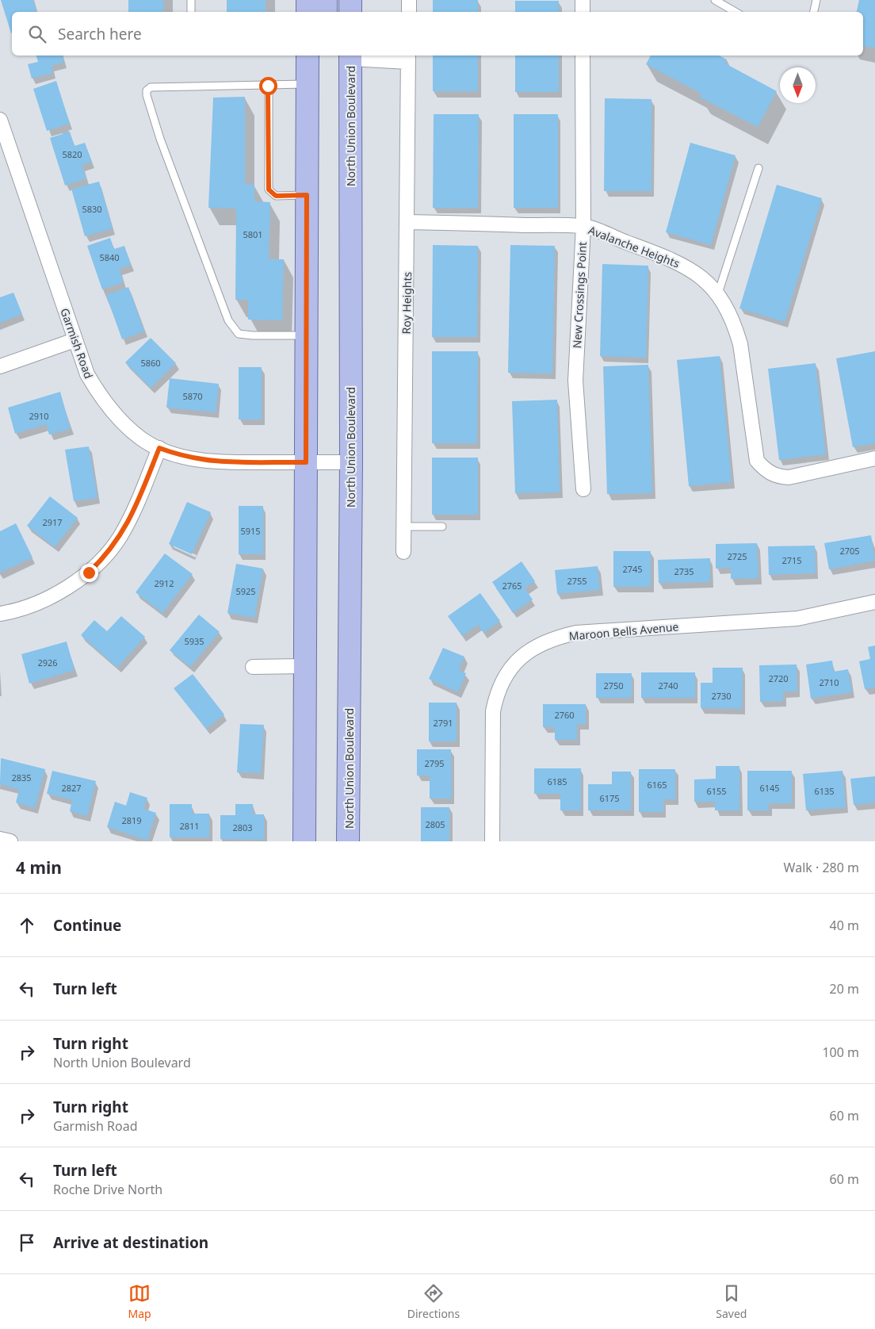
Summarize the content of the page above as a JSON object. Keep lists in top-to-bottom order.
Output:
{
  "streets": {
    "main road": ["North Union Boulevard"],
    "street": [
      "Avalanche Heights",
      "New Crossings Point",
      "Roy Heights",
      "Garmish Road",
      "Maroon Bells Avenue"
    ]
  },
  "crossings": [
    ["North Union Boulevard", "Garmish Road"],
    ["Avalanche Heights", "New Crossings Point"],
    ["Avalanche Heights", "Roy Heights"]
  ],
  "house_numbers": [
    "5820",
    "5830",
    "5801",
    "5840",
    "5860",
    "5870",
    "2910",
    "2917",
    "5915",
    "2705",
    "2725",
    "2715",
    "2745",
    "2735",
    "2755",
    "2912",
    "2765",
    "5925",
    "5935",
    "2926",
    "2720",
    "2710",
    "2750",
    "2740",
    "2730",
    "2760",
    "2791",
    "2795",
    "2835",
    "6185",
    "6165",
    "2827",
    "6145",
    "6155",
    "6135",
    "6175",
    "2819",
    "2805",
    "2811",
    "2803"
  ],
  "north": "bottom",
  "page": {
    "search": "Search here",
    "heading": ["4 min", "Walk · 280 m"],
    "list": [
      ["Continue", "40 m"],
      ["Turn left", "20 m"],
      ["Turn right", "North Union Boulevard", "100 m"],
      ["Turn right", "Garmish Road", "60 m"],
      ["Turn left", "Roche Drive North", "60 m"],
      "Arrive at destination"
    ],
    "nav": ["Map", "Directions", "Saved"]
  }
}
